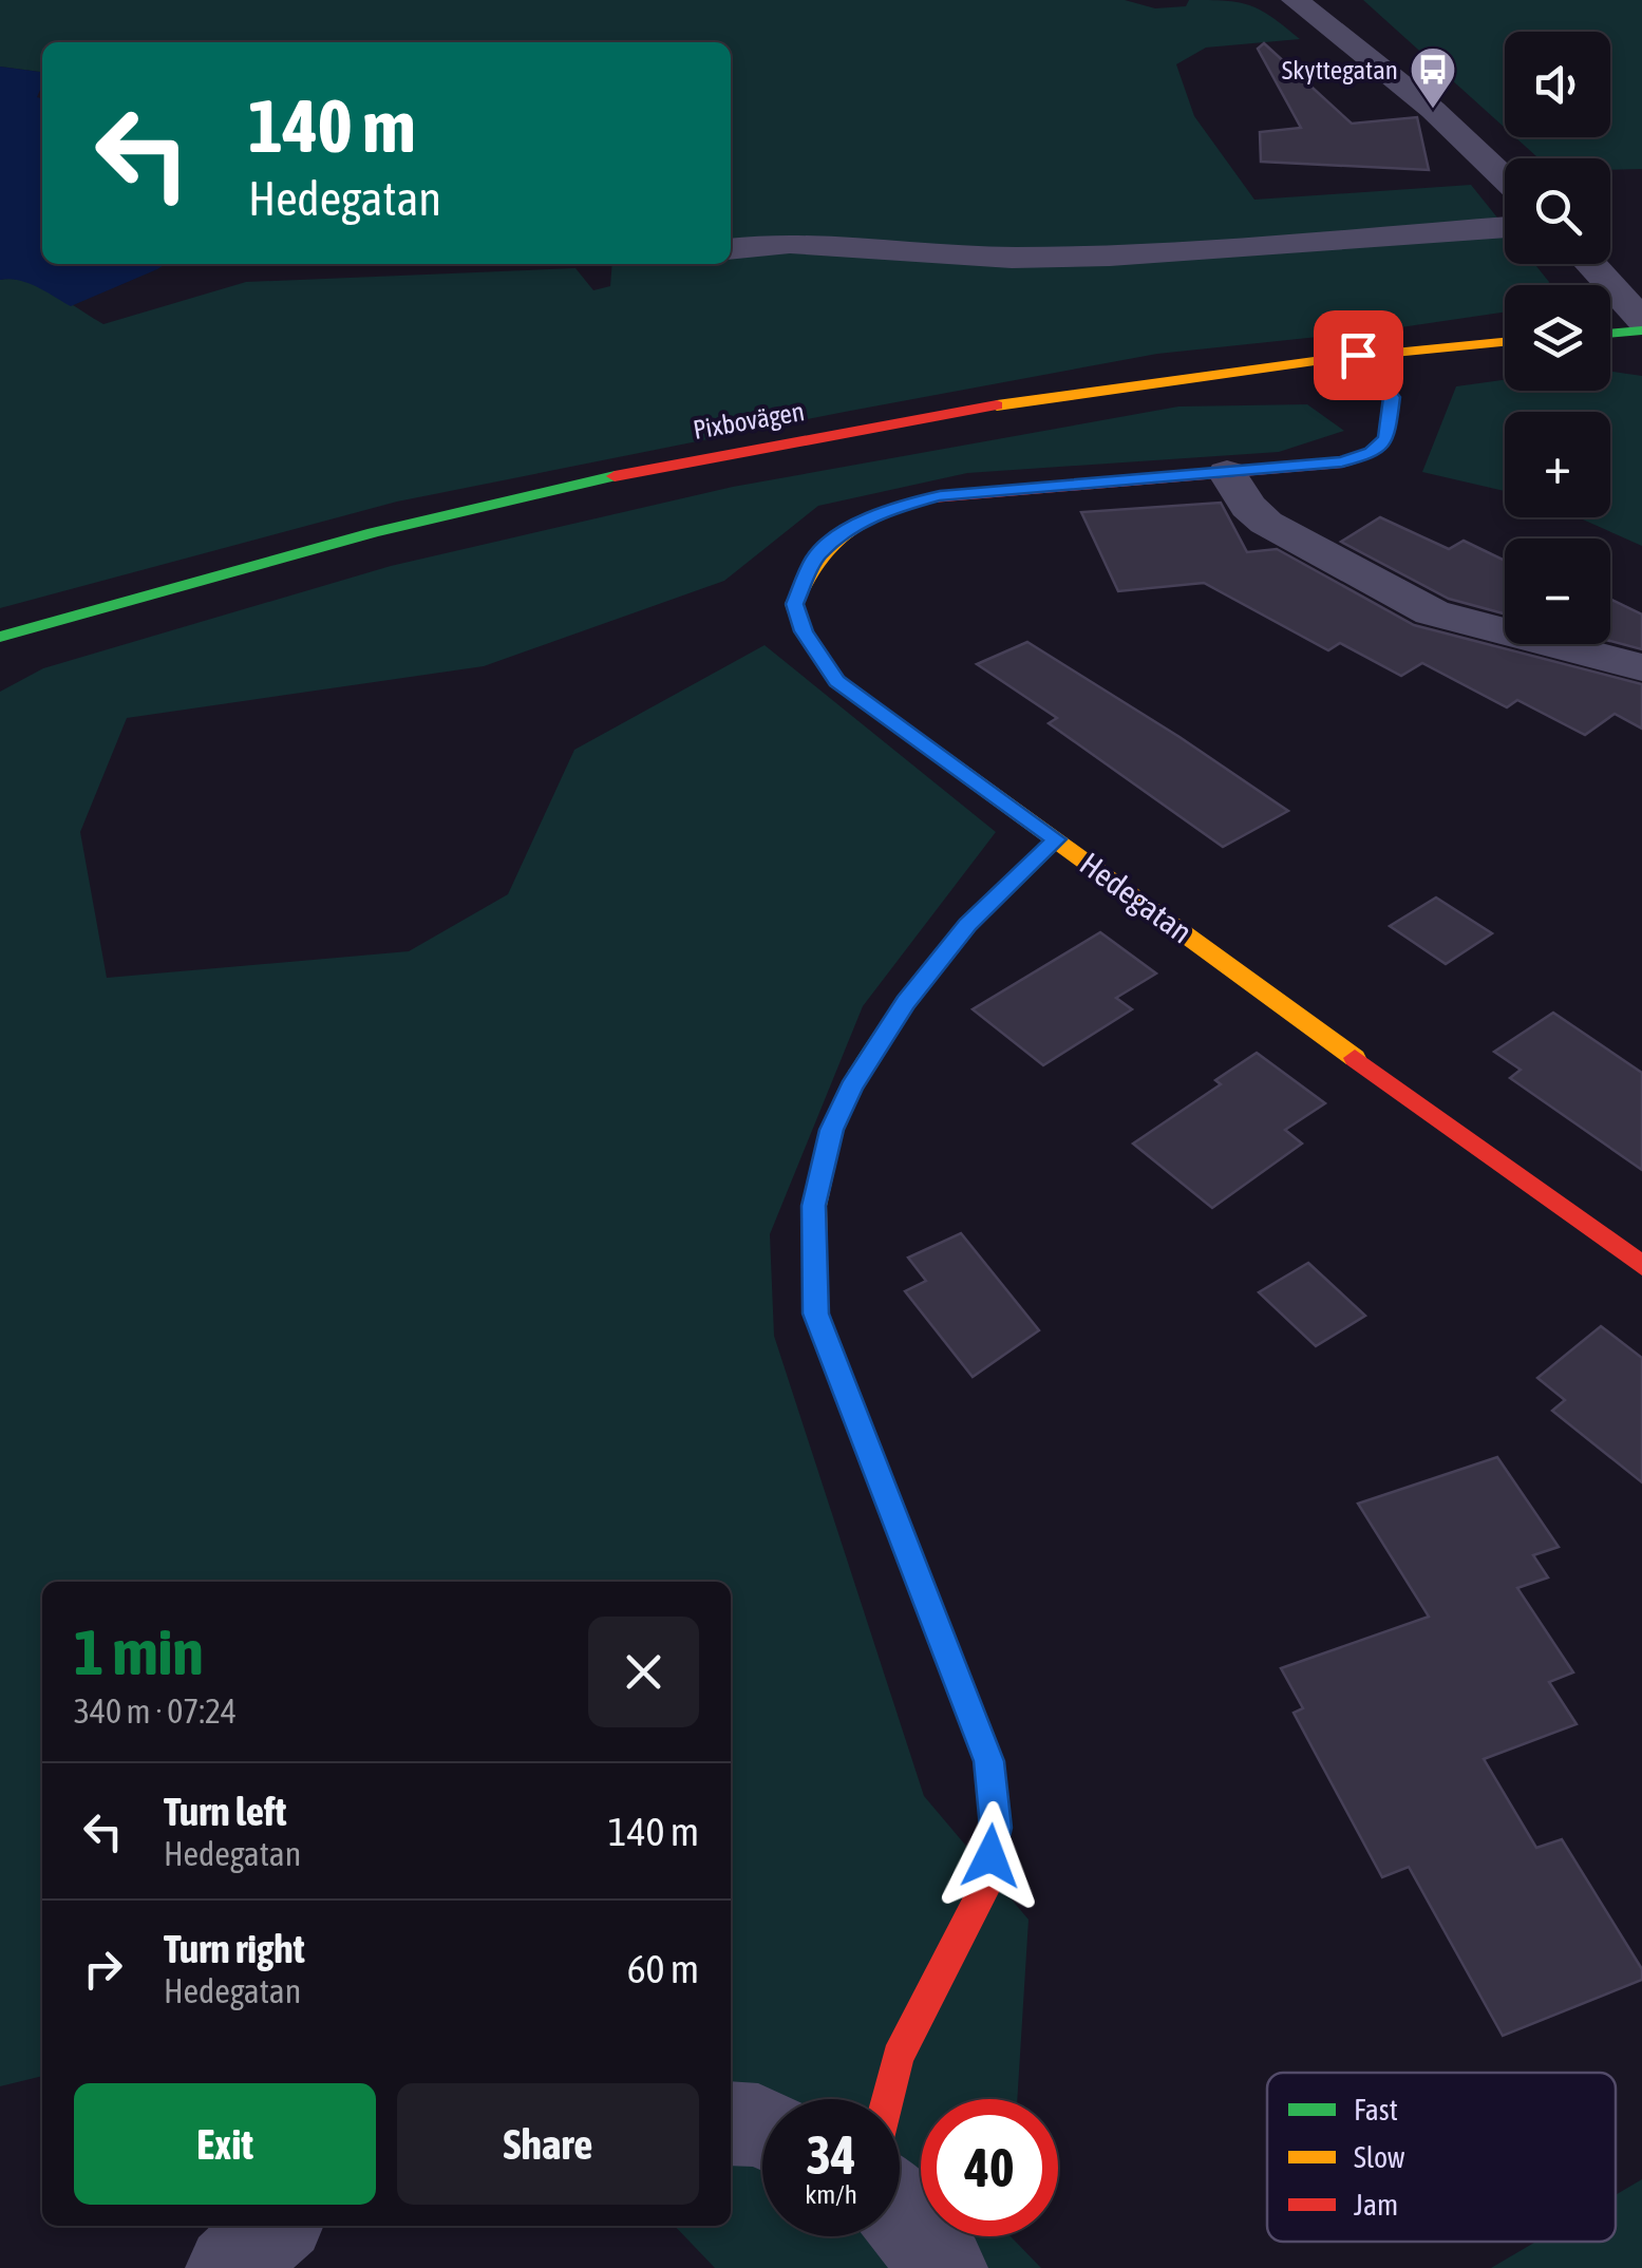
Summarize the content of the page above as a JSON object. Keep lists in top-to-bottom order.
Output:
{
  "streets": {
    "street": ["Pixbovägen", "Hedegatan"]
  },
  "crossings": [
    ["Pixbovägen", "Hedegatan"]
  ],
  "places": {
    "bus stop": ["Skyttegatan"]
  },
  "legend": ["Fast", "Slow", "Jam"],
  "page": {
    "map_buttons": ["+", "−"],
    "turn": ["140 m", "Hedegatan"],
    "heading": ["1 min", "340 m · 07:24"],
    "list": [
      {
        "name": "Turn left",
        "note": "Hedegatan",
        "value": "140 m"
      },
      {
        "name": "Turn right",
        "note": "Hedegatan",
        "value": "60 m"
      }
    ],
    "buttons": ["Exit", "Share"],
    "speed": "34 km/h",
    "limit": "40"
  }
}
